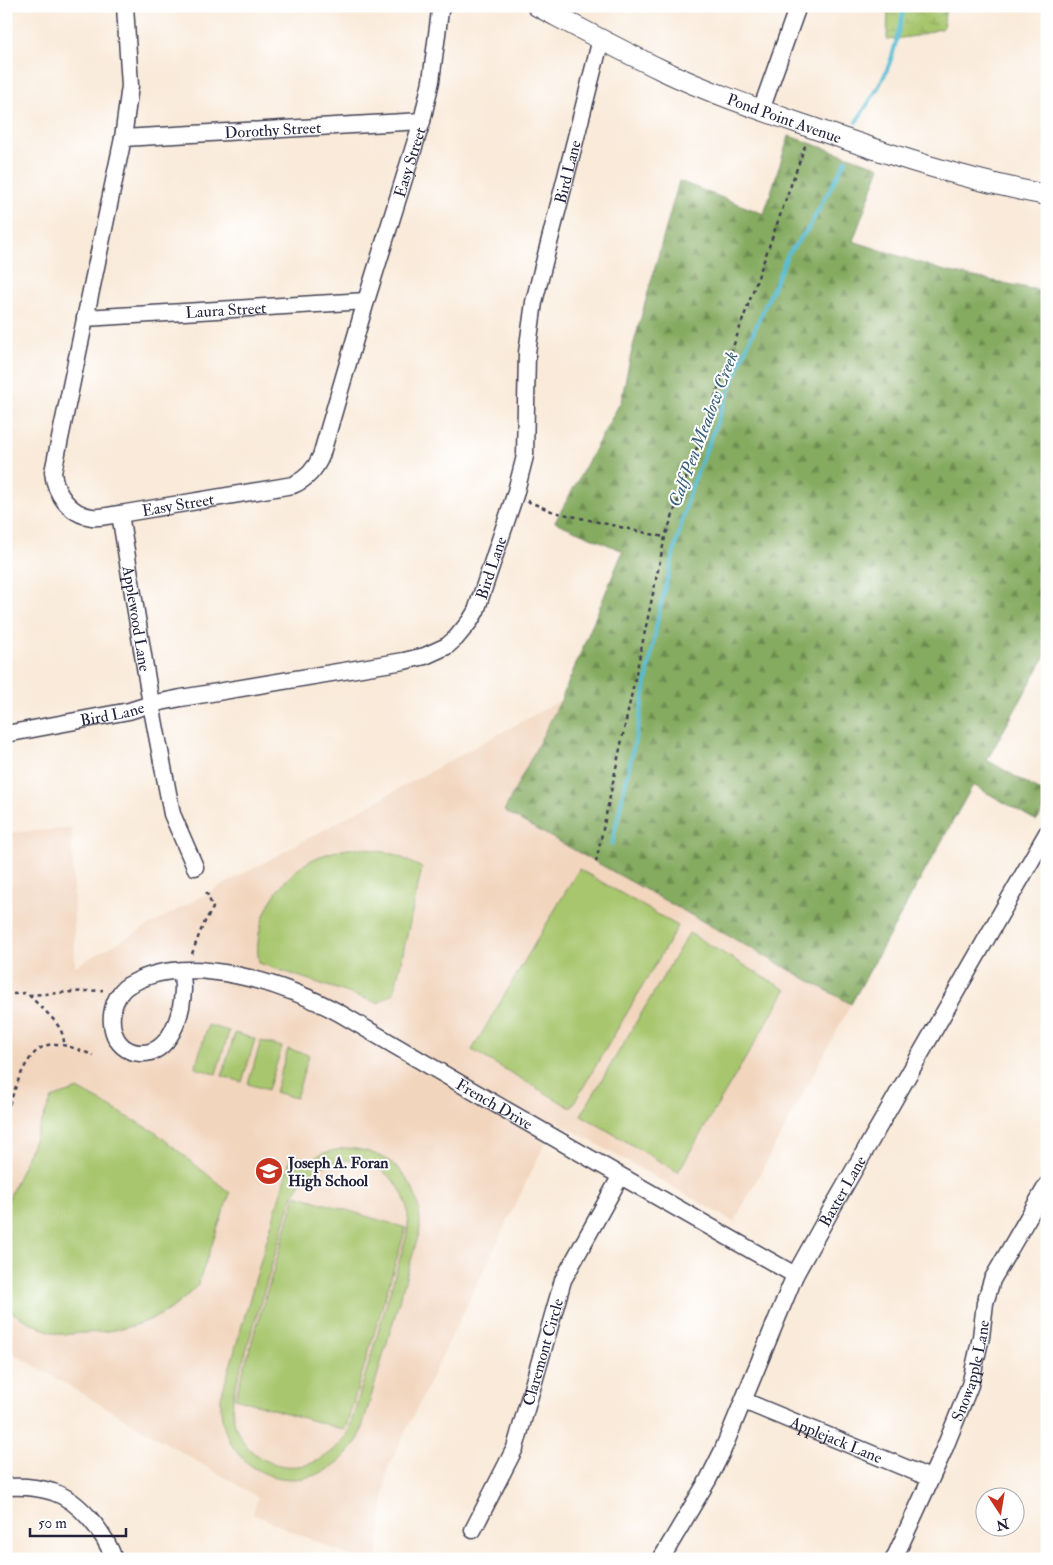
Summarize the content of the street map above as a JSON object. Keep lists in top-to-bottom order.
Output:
{
  "streets": {
    "main road": ["Pond Point Avenue"],
    "street": [
      "Dorothy Street",
      "Easy Street",
      "Bird Lane",
      "Laura Street",
      "Applewood Lane",
      "French Drive",
      "Baxter Lane",
      "Claremont Circle",
      "Snowapple Lane",
      "Applejack Lane"
    ]
  },
  "crossings": [
    ["Pond Point Avenue", "Bird Lane"],
    ["Dorothy Street", "Easy Street"],
    ["Easy Street", "Laura Street"],
    ["Easy Street", "Applewood Lane"],
    ["Bird Lane", "Applewood Lane"],
    ["French Drive", "Baxter Lane"],
    ["French Drive", "Claremont Circle"],
    ["Baxter Lane", "Applejack Lane"],
    ["Snowapple Lane", "Applejack Lane"]
  ],
  "water": ["Calf Pen Meadow Creek"],
  "places": {
    "school or university": ["Joseph A. Foran High School"]
  },
  "scale_bar": "50 m",
  "north": "bottom"
}
